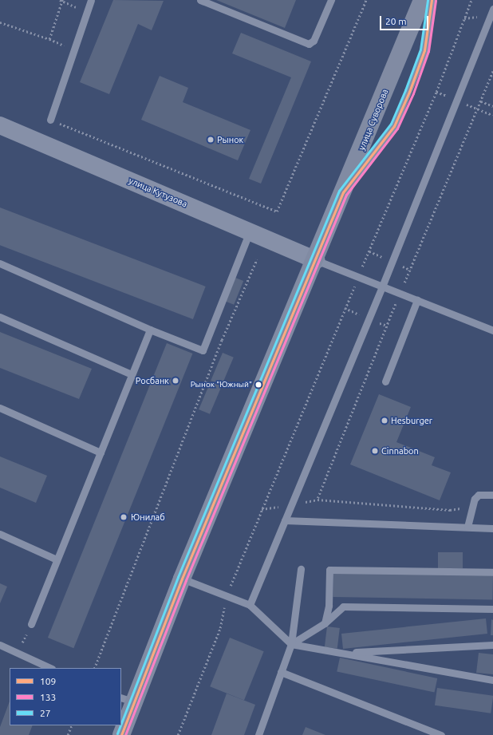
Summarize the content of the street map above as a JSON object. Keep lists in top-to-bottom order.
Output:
{
  "streets": {
    "main road": ["улица Суворова"],
    "street": ["улица Кутузова"]
  },
  "crossings": [
    ["улица Суворова", "улица Кутузова"]
  ],
  "places": [
    "Рынок",
    "Росбанк",
    "Рынок \"Южный\"",
    "Hesburger",
    "Cinnabon",
    "Юнилаб"
  ],
  "lines": ["transit line 109", "transit line 27", "transit line 133"],
  "legend": ["109", "133", "27"],
  "scale_bar": "20 m"
}
